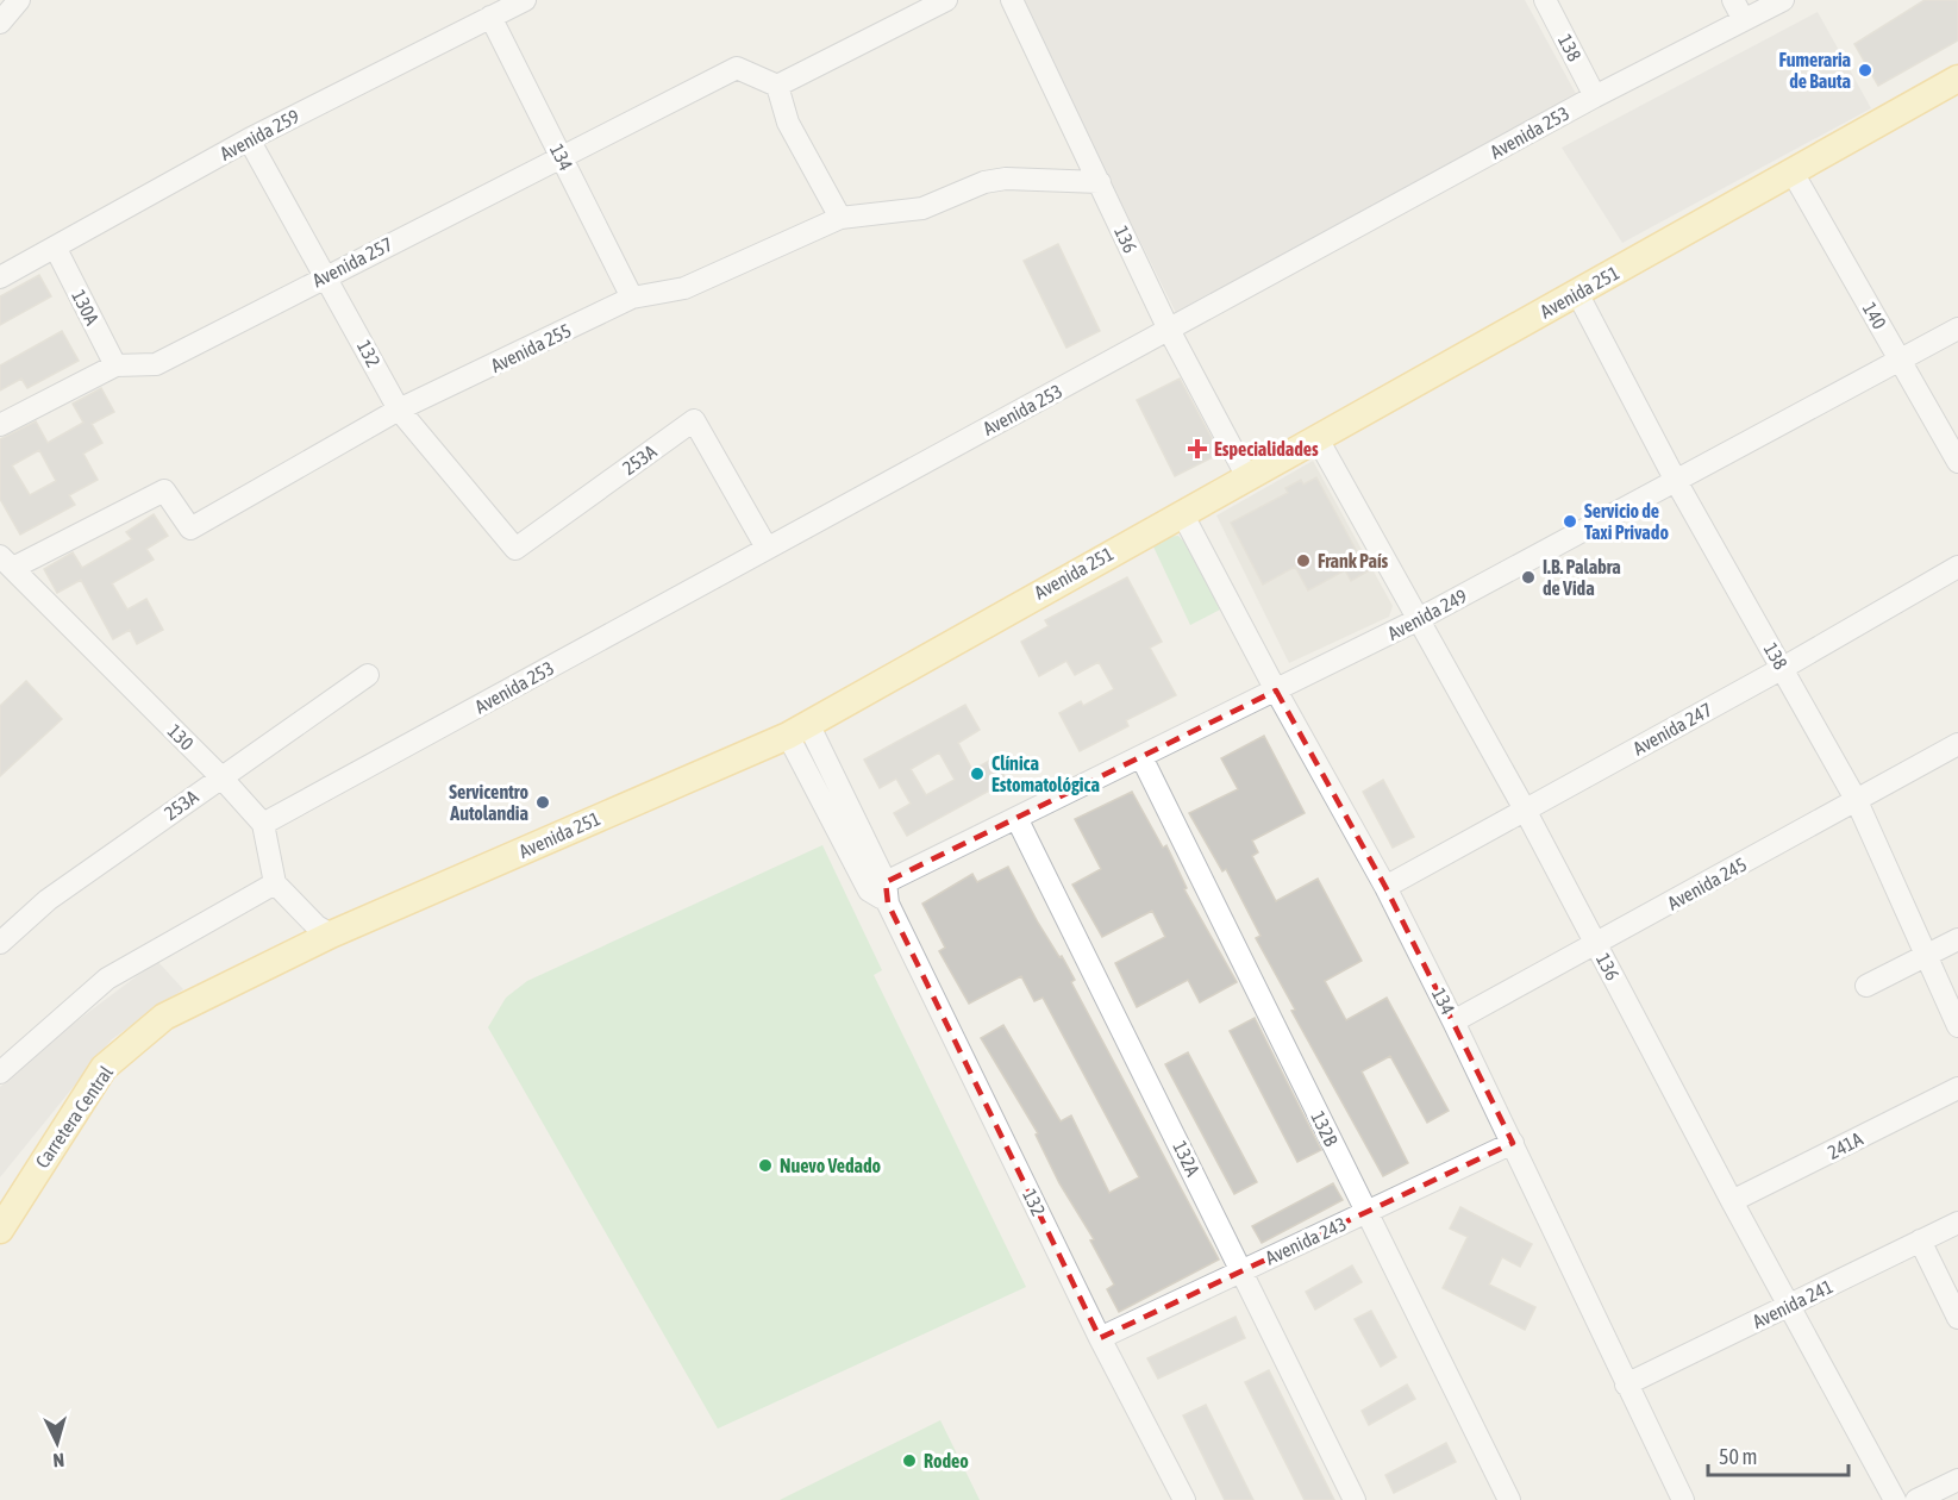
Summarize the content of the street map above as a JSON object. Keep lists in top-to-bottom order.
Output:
{
  "streets": {
    "main road": ["Avenida 251", "Carretera Central"],
    "street": [
      "138",
      "Avenida 253",
      "Avenida 259",
      "134",
      "136",
      "Avenida 257",
      "130A",
      "140",
      "Avenida 255",
      "132",
      "253A",
      "Avenida 249",
      "Avenida 247",
      "130",
      "Avenida 245",
      "132B",
      "241A",
      "132A",
      "Avenida 243",
      "Avenida 241"
    ]
  },
  "crossings": [
    ["138", "Avenida 253"],
    ["138", "Avenida 251"],
    ["138", "Avenida 249"],
    ["138", "Avenida 247"],
    ["138", "Avenida 245"],
    ["Avenida 253", "136"],
    ["Avenida 253", "253A"],
    ["Avenida 253", "130"],
    ["Avenida 259", "134"],
    ["Avenida 259", "130A"],
    ["Avenida 259", "132"],
    ["134", "Avenida 257"],
    ["134", "Avenida 251"],
    ["134", "Avenida 255"],
    ["134", "Avenida 249"],
    ["134", "Avenida 247"],
    ["134", "Avenida 245"],
    ["134", "Avenida 243"],
    ["134", "Avenida 241"],
    ["136", "Avenida 251"],
    ["136", "Avenida 255"],
    ["136", "Avenida 249"],
    ["136", "Avenida 247"],
    ["136", "Avenida 245"],
    ["136", "241A"],
    ["136", "Avenida 241"],
    ["Avenida 257", "130A"],
    ["Avenida 257", "132"],
    ["Avenida 251", "140"],
    ["Avenida 251", "132"],
    ["Avenida 251", "Carretera Central"],
    ["140", "Avenida 249"],
    ["Avenida 255", "132"],
    ["Avenida 255", "130"],
    ["132", "253A"],
    ["132", "Avenida 249"],
    ["132", "Avenida 243"],
    ["253A", "130"],
    ["Avenida 249", "132B"],
    ["Avenida 249", "132A"],
    ["132B", "Avenida 243"],
    ["132A", "Avenida 243"]
  ],
  "places": {
    "other": [
      "Fumeraria de Bauta",
      "Servicio de Taxi Privado",
      "Frank País",
      "I.B. Palabra de Vida",
      "Clínica Estomatológica",
      "Servicentro Autolandia",
      "Nuevo Vedado",
      "Rodeo"
    ],
    "health": ["Especialidades"]
  },
  "scale_bar": "50 m",
  "north": "bottom"
}
